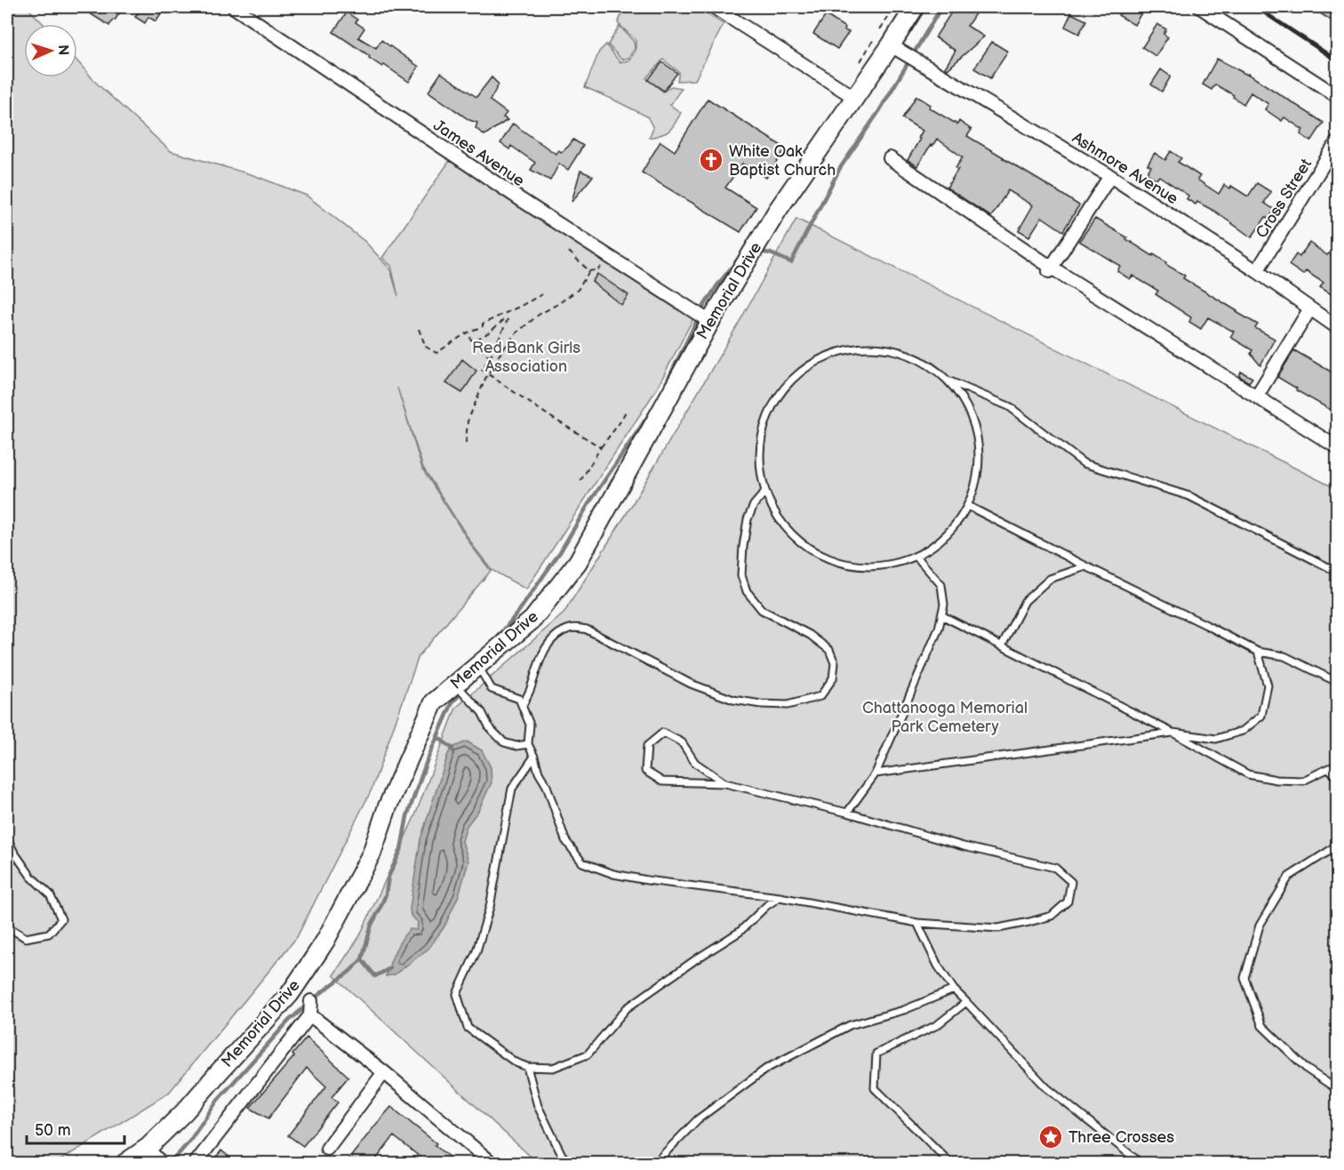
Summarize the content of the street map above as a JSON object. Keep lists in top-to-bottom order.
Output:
{
  "streets": {
    "street": [
      "James Avenue",
      "Ashmore Avenue",
      "Cross Street",
      "Memorial Drive"
    ]
  },
  "crossings": [
    ["James Avenue", "Memorial Drive"],
    ["Ashmore Avenue", "Cross Street"],
    ["Ashmore Avenue", "Memorial Drive"]
  ],
  "parks": ["Red Bank Girls Association", "Chattanooga Memorial Park Cemetery"],
  "places": {
    "church": ["White Oak Baptist Church"],
    "place": ["Three Crosses"]
  },
  "scale_bar": "50 m",
  "north": "right"
}
